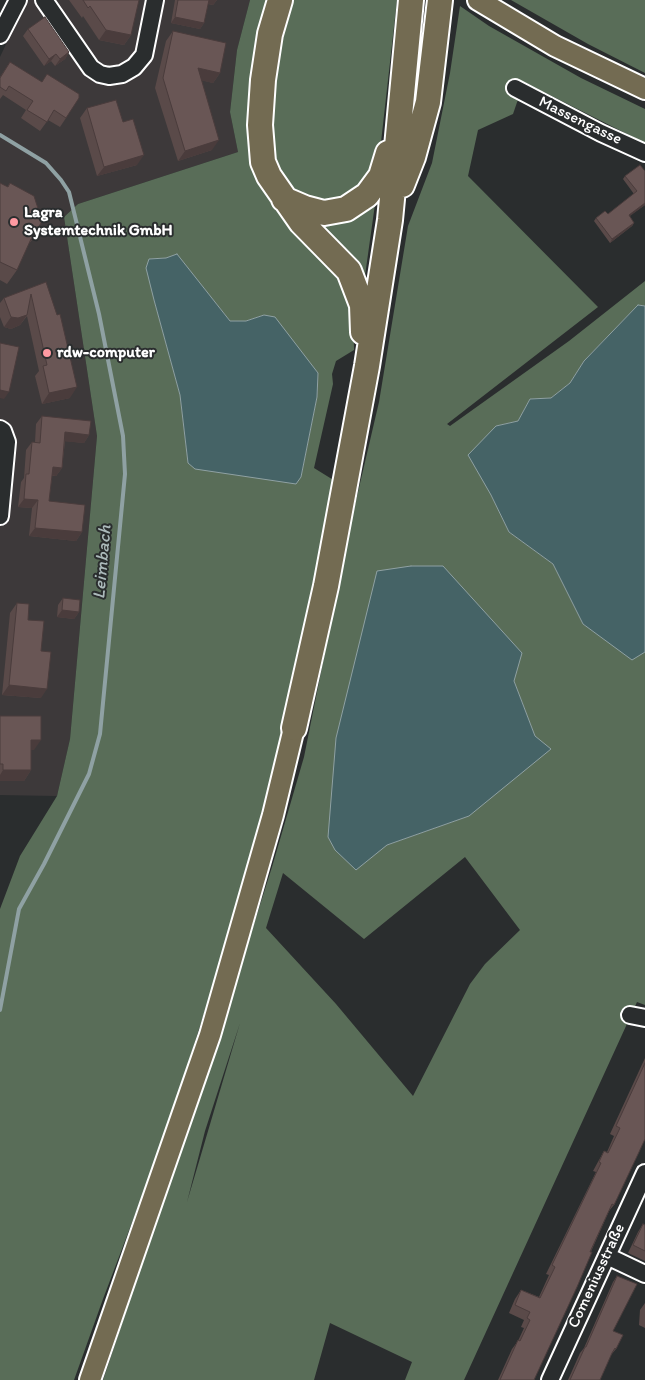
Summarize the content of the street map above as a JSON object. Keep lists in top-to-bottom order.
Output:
{
  "streets": {
    "street": ["Massengasse", "Comeniusstraße"]
  },
  "water": ["Leimbach"],
  "places": ["Lagra Systemtechnik GmbH", "rdw-computer"]
}
